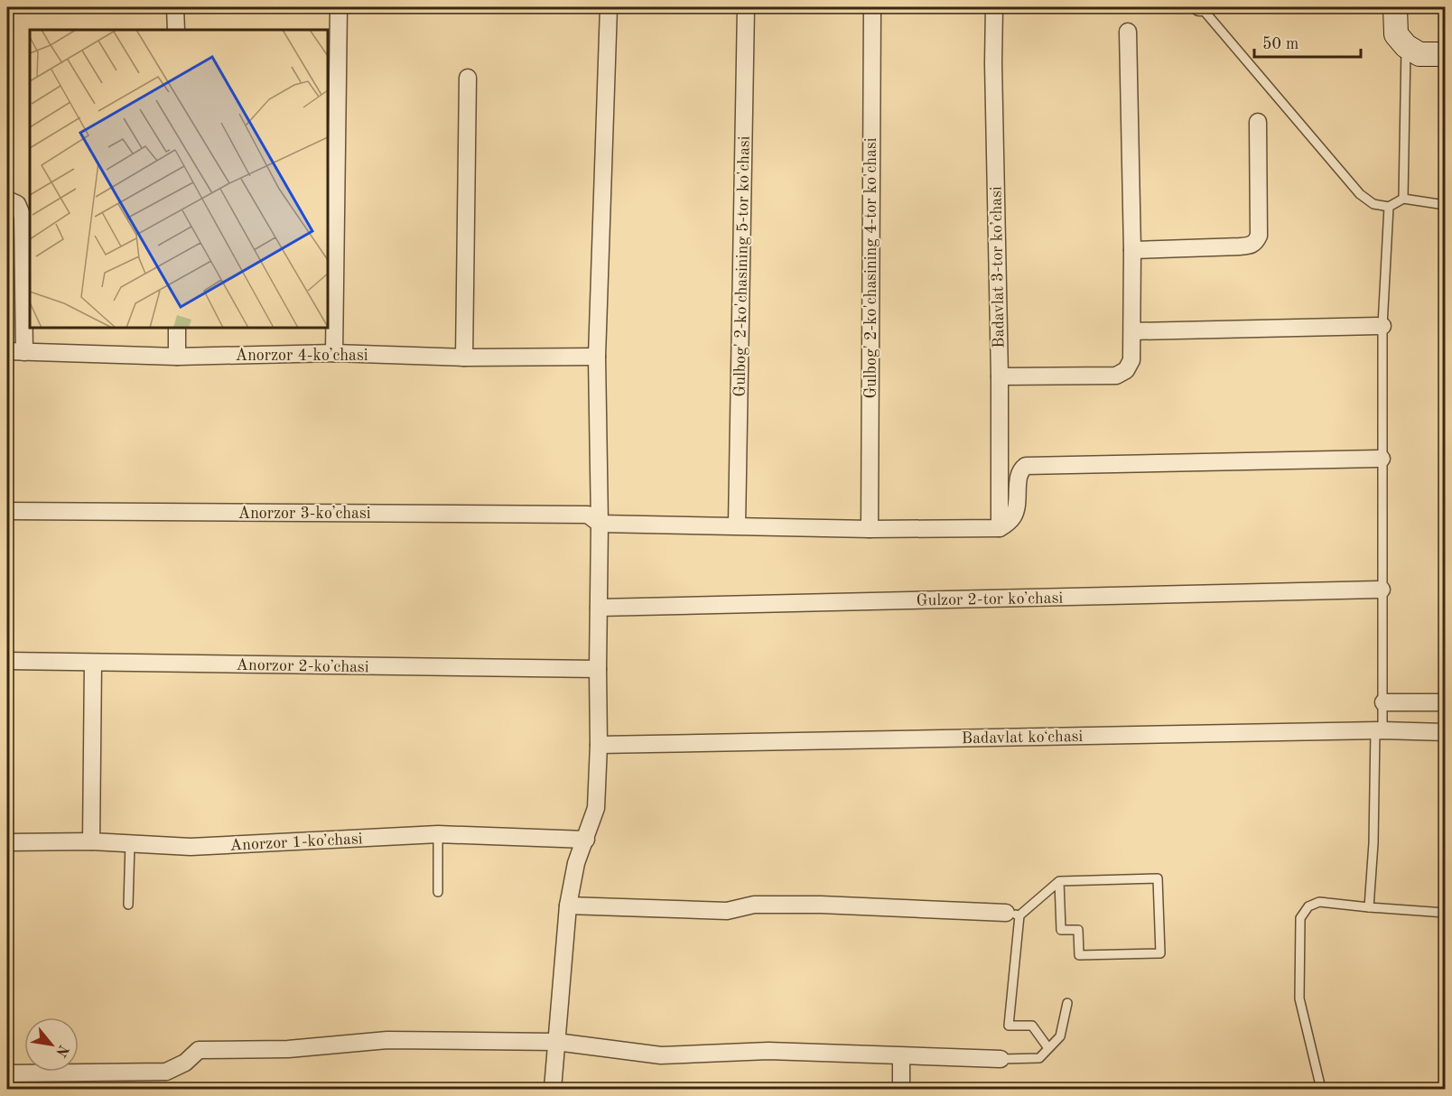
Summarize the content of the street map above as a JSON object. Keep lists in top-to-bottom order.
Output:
{
  "streets": {
    "street": [
      "Gulbog' 2-ko'chasining 5-tor ko'chasi",
      "Badavlat 3-tor koʼchasi",
      "Gulbog' 2-ko'chasining 4-tor ko'chasi",
      "Аnorzor 4-koʼchasi",
      "Аnorzor 3-koʼchasi",
      "Gulzor 2-tor koʼchasi",
      "Аnorzor 2-koʼchasi",
      "Badavlat koʻchasi",
      "Аnorzor 1-koʼchasi"
    ]
  },
  "crossings": [
    ["Gulbog' 2-ko'chasining 5-tor ko'chasi", "Аnorzor 3-koʼchasi"],
    ["Badavlat 3-tor koʼchasi", "Аnorzor 3-koʼchasi"],
    ["Gulbog' 2-ko'chasining 4-tor ko'chasi", "Аnorzor 3-koʼchasi"]
  ],
  "scale_bar": "50 m",
  "north": "bottom right"
}
